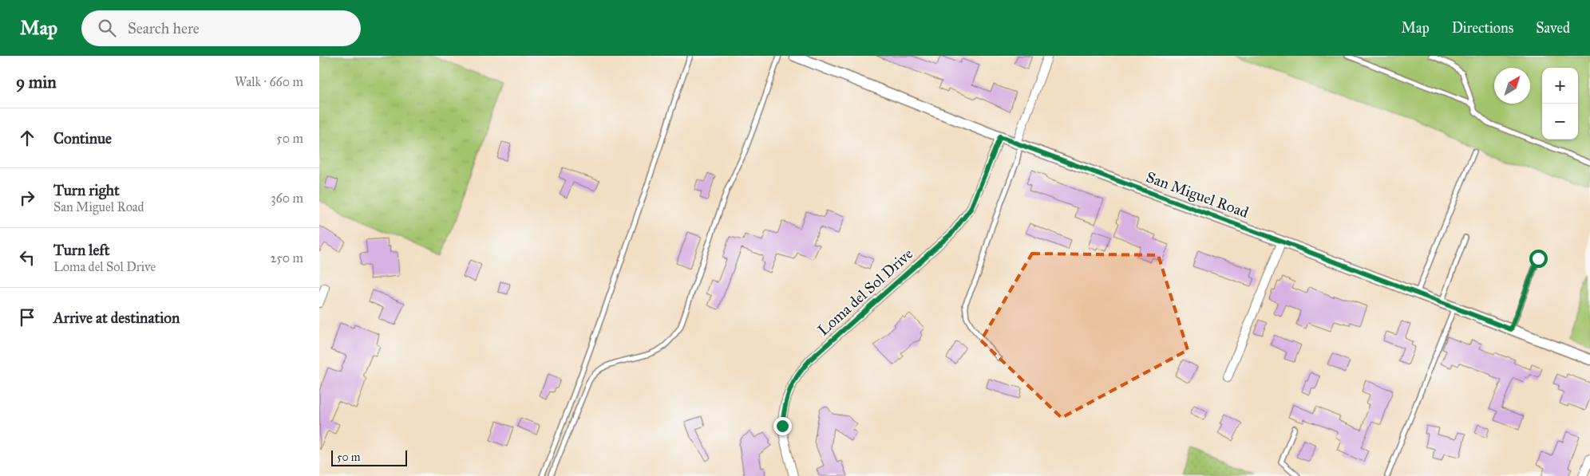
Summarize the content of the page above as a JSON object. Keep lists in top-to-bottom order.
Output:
{
  "streets": {
    "street": ["San Miguel Road", "Loma del Sol Drive"]
  },
  "crossings": [
    ["San Miguel Road", "Loma del Sol Drive"]
  ],
  "scale_bar": "50 m",
  "north": "top right",
  "page": {
    "header": "Map",
    "search": "Search here",
    "nav": ["Map", "Directions", "Saved"],
    "heading": ["9 min", "Walk · 660 m"],
    "map_buttons": ["+", "−"],
    "list": [
      ["Continue", "50 m"],
      ["Turn right", "San Miguel Road", "360 m"],
      ["Turn left", "Loma del Sol Drive", "250 m"],
      "Arrive at destination"
    ],
    "scale": "50 m"
  }
}
